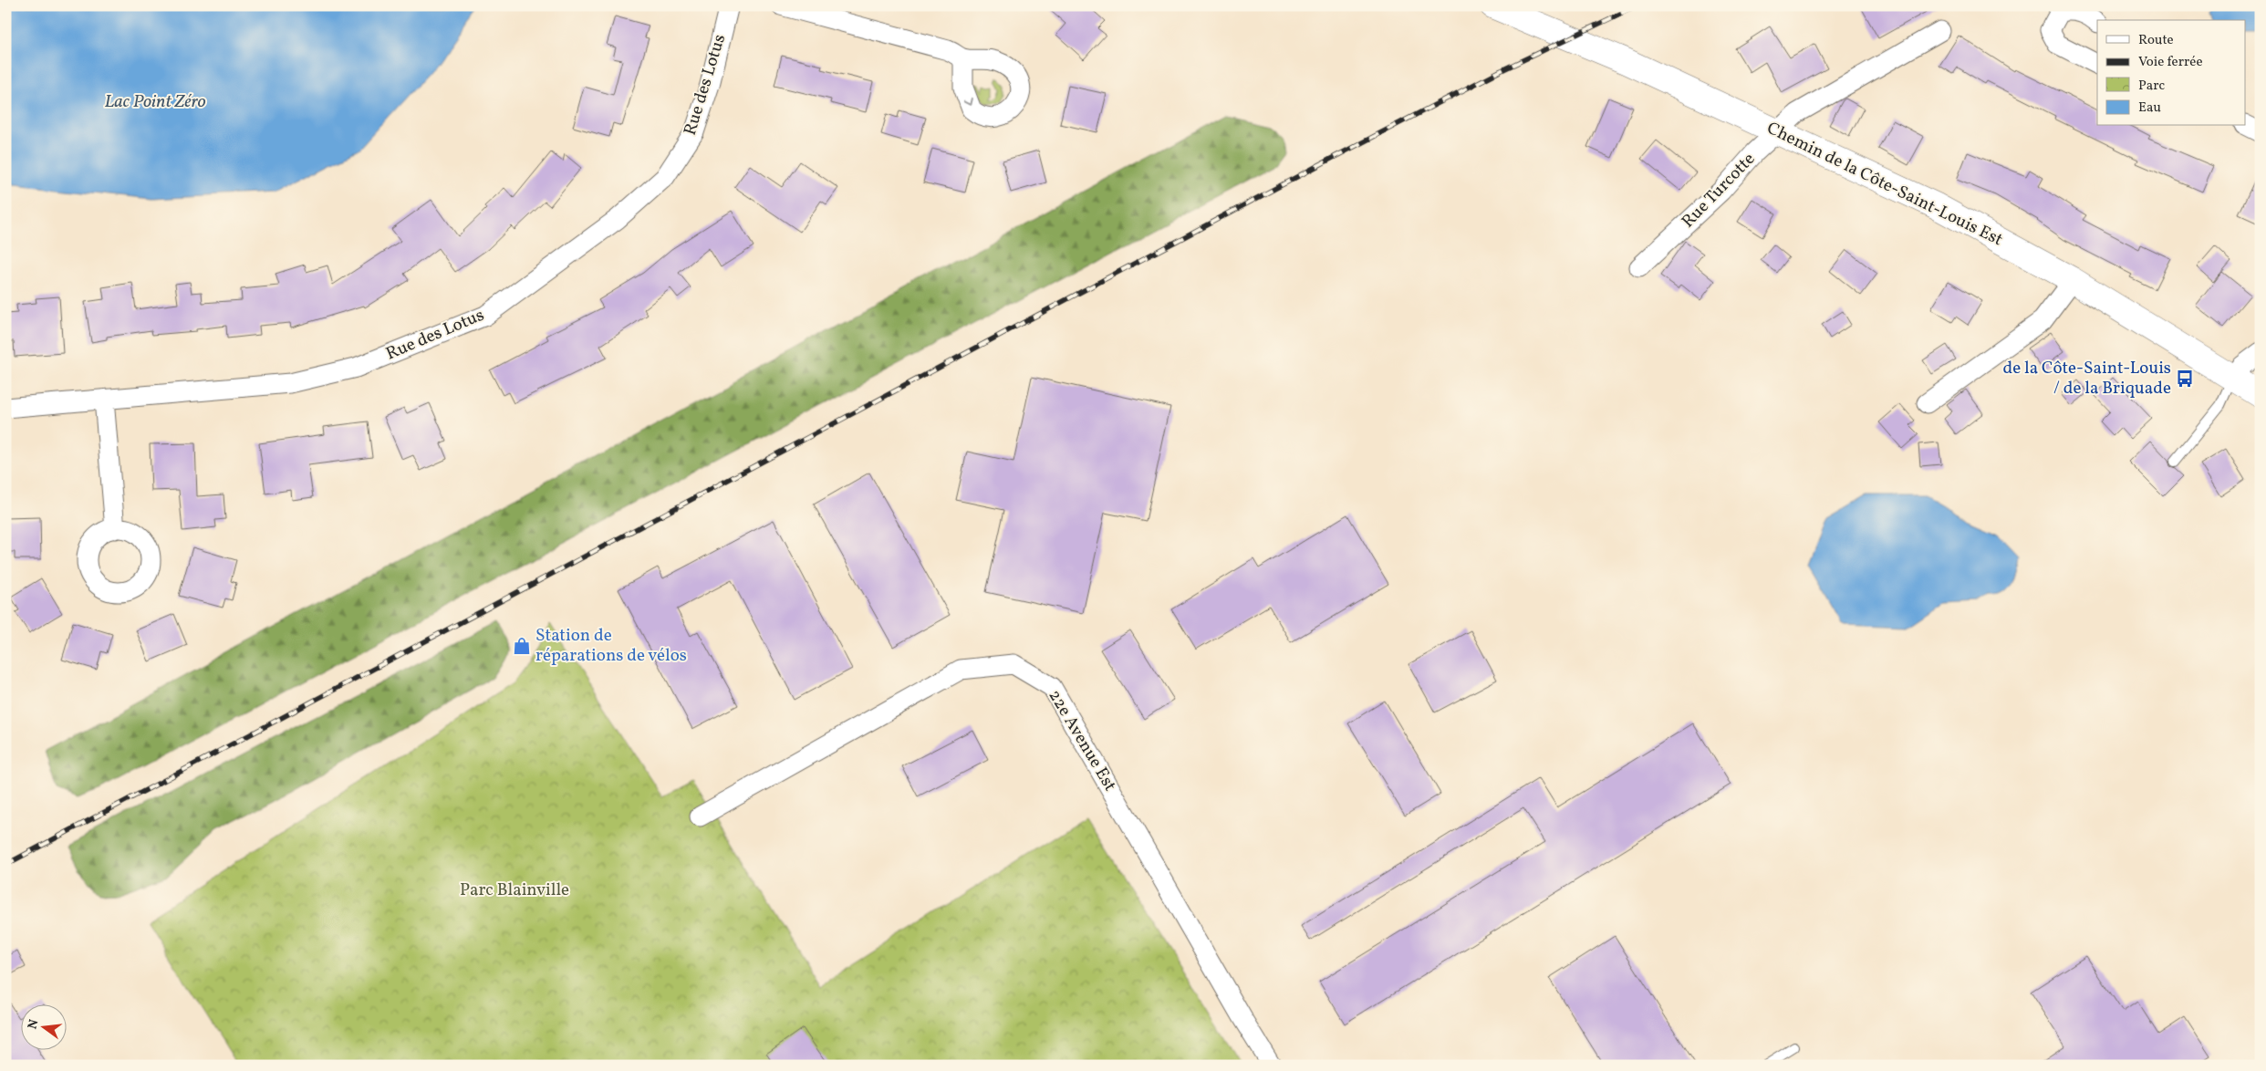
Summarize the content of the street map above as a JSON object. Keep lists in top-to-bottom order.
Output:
{
  "streets": {
    "street": [
      "Rue des Lotus",
      "Chemin de la Côte-Saint-Louis Est",
      "Rue Turcotte",
      "22e Avenue Est"
    ]
  },
  "crossings": [
    ["Chemin de la Côte-Saint-Louis Est", "Rue Turcotte"]
  ],
  "water": ["Lac Point Zéro"],
  "parks": ["Parc Blainville"],
  "places": {
    "bus stop": ["de la Côte-Saint-Louis / de la Briquade"],
    "shop": ["Station de réparations de vélos"]
  },
  "legend": [
    "Route",
    "Voie ferrée",
    "Parc",
    "Eau"
  ],
  "north": "left"
}
